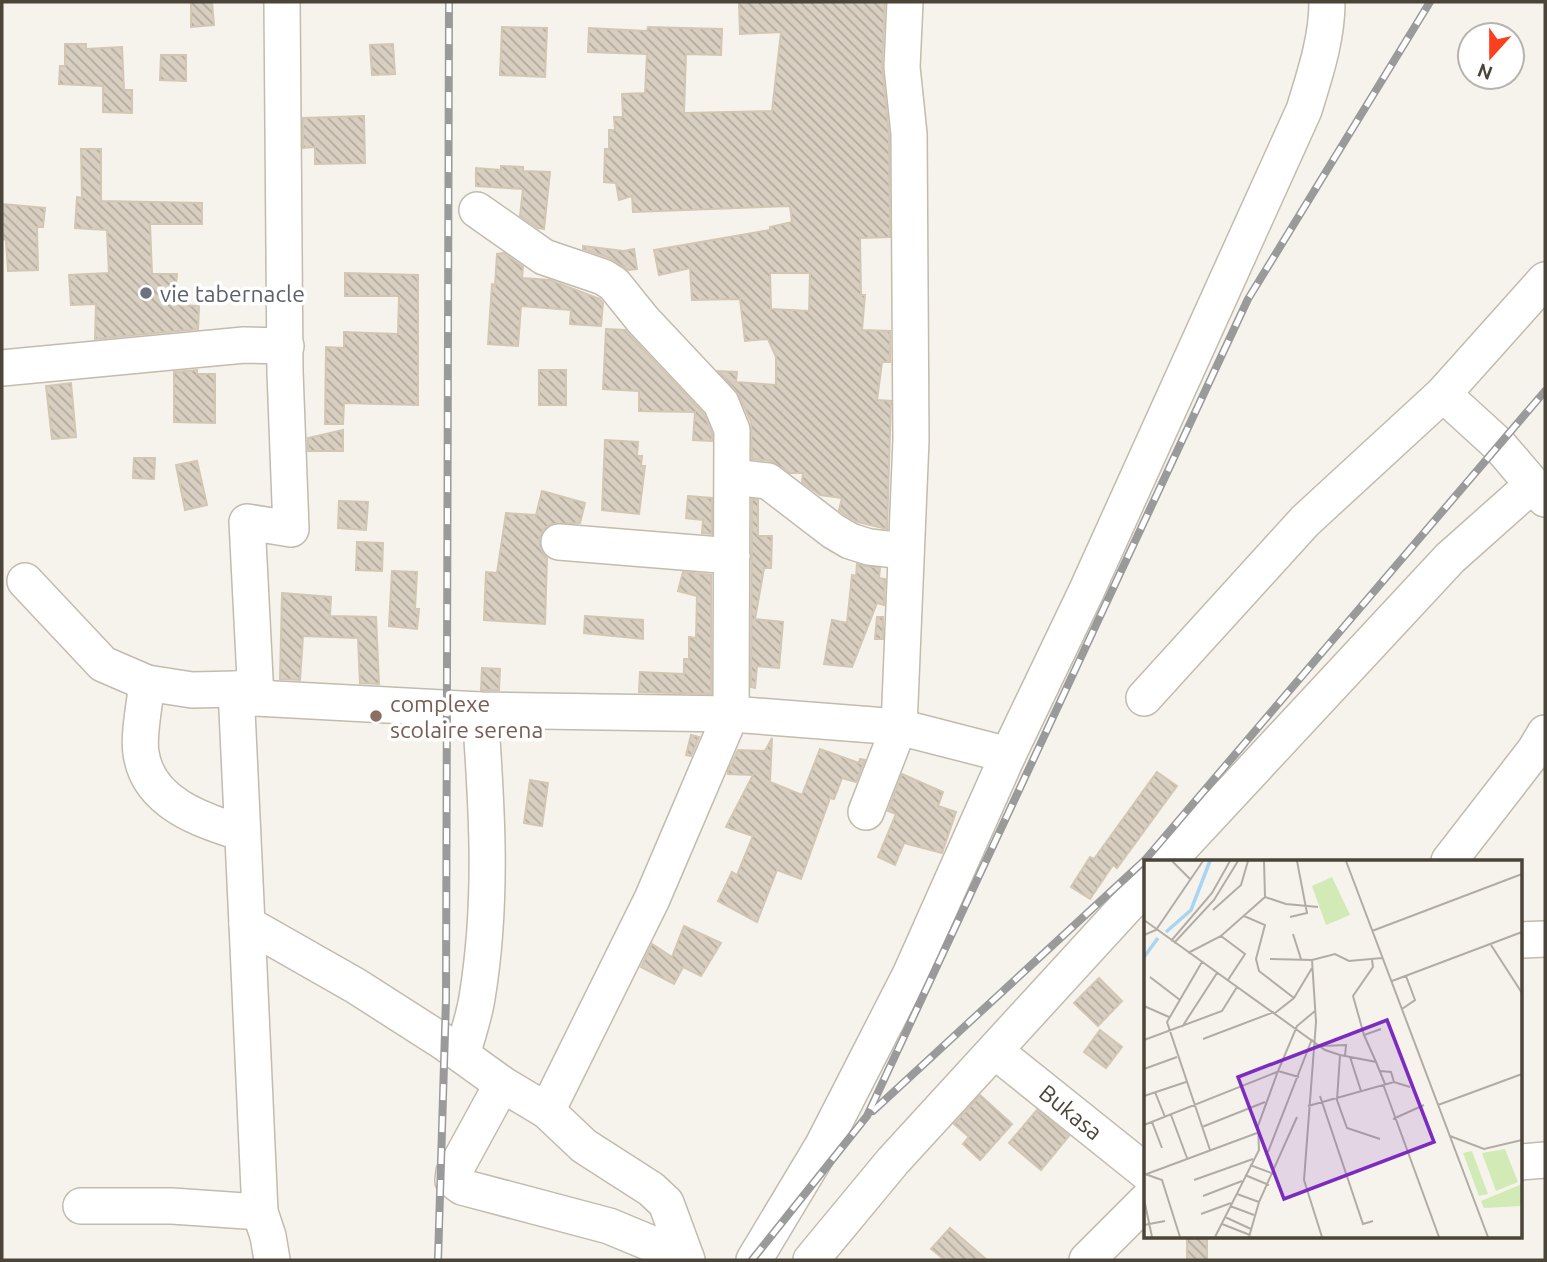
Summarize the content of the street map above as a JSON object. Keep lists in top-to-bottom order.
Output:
{
  "streets": {
    "street": ["Bukasa"]
  },
  "places": ["vie tabernacle", "complexe scolaire serena"],
  "north": "bottom"
}
